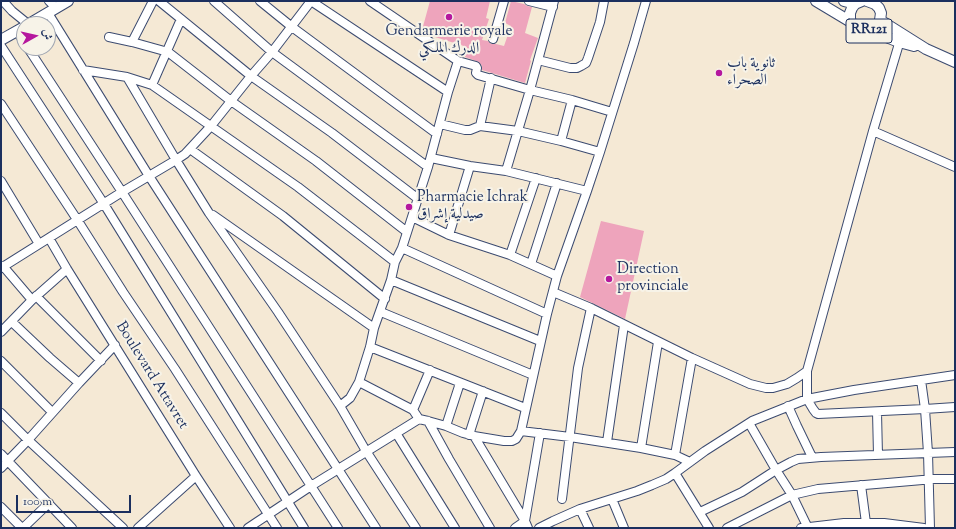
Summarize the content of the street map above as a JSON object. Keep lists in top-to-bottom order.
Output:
{
  "streets": {
    "main road": ["RR121"],
    "street": ["Boulevard Attavret"]
  },
  "places": [
    "Gendarmerie royale الدرك الملكي",
    "ثانوية باب الصحراء",
    "Pharmacie Ichrak صيدلية إشراق",
    "Direction provinciale"
  ],
  "scale_bar": "100 m",
  "north": "right"
}
